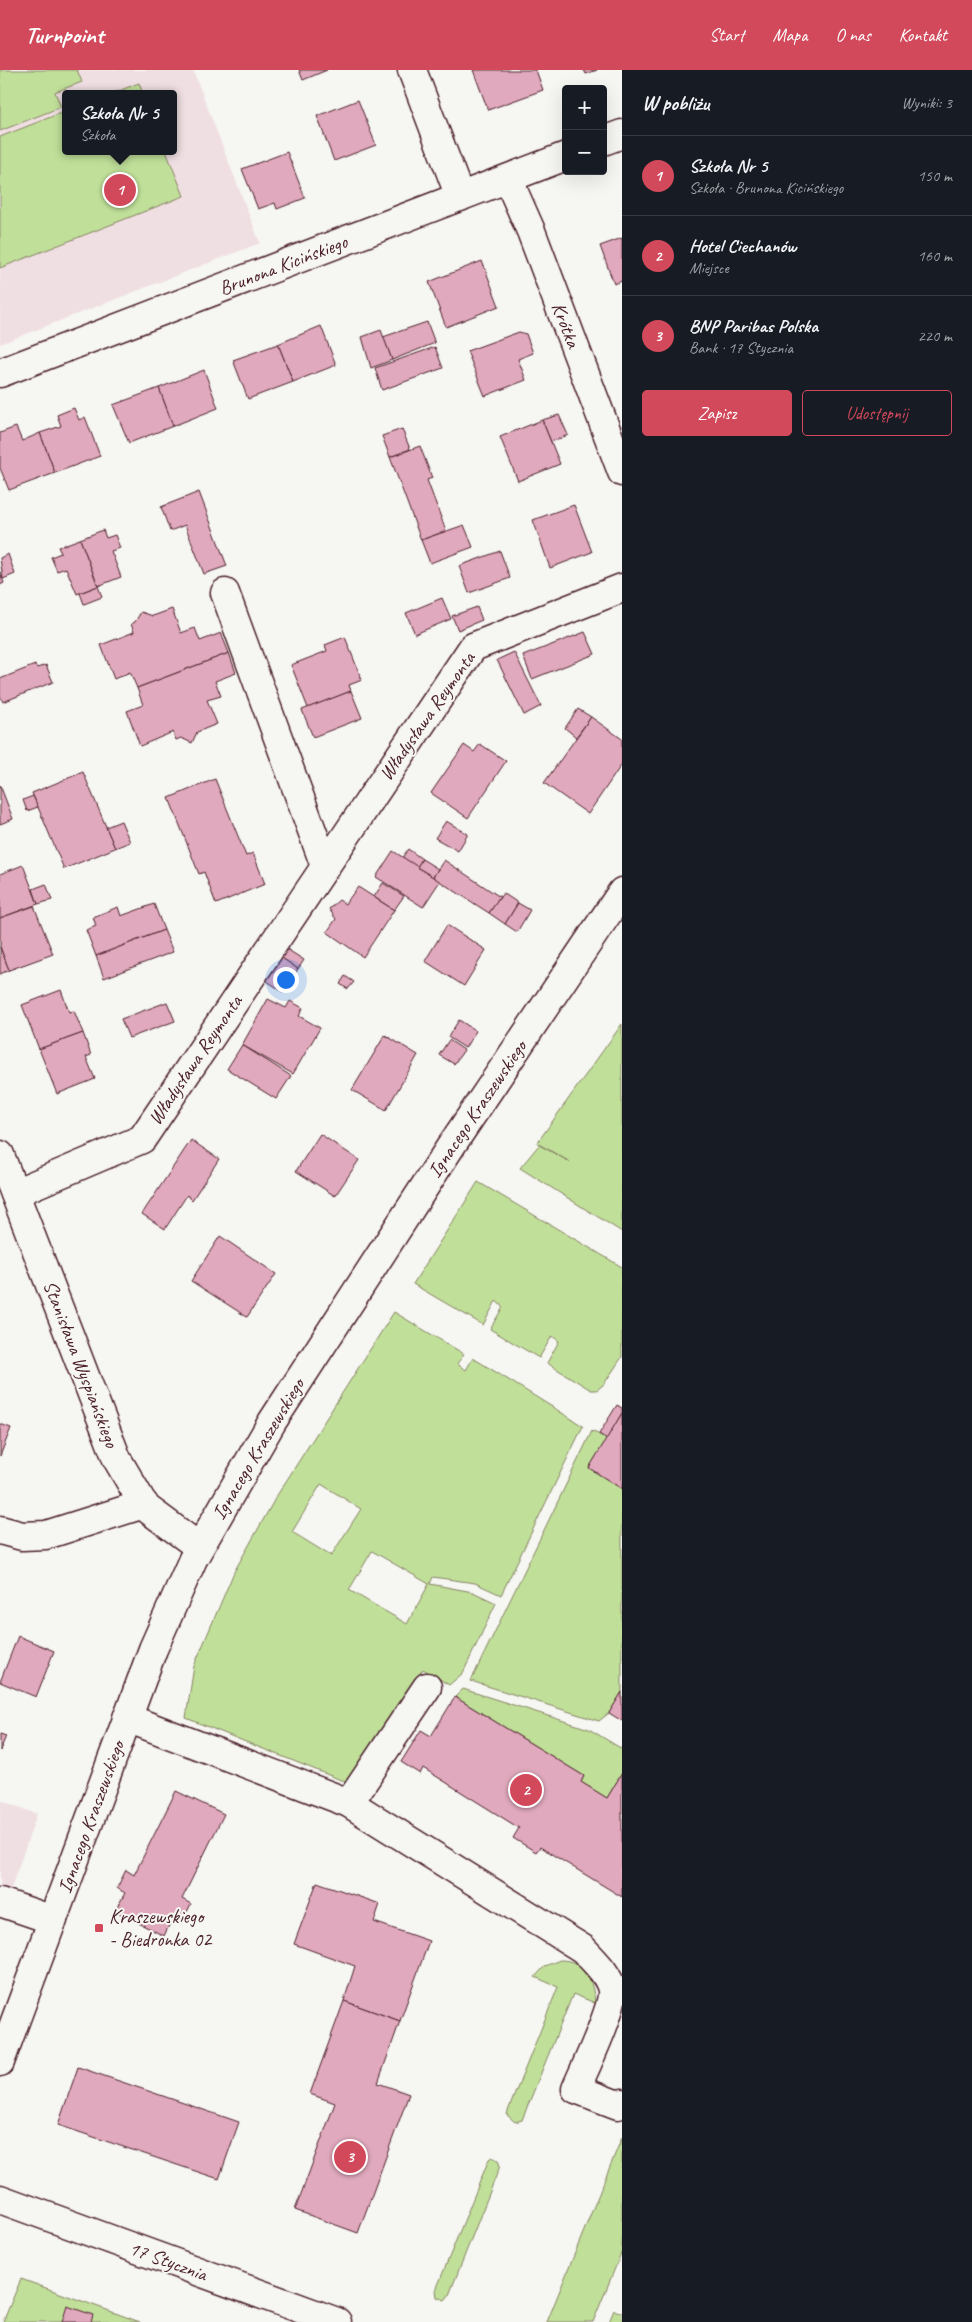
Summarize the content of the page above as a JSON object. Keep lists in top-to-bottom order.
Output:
{
  "streets": {
    "street": [
      "Brunona Kicińskiego",
      "Krótka",
      "Władysława Reymonta",
      "Ignacego Kraszewskiego",
      "Stanisława Wyspiańskiego",
      "17 Stycznia"
    ]
  },
  "crossings": [
    ["Brunona Kicińskiego", "Krótka"],
    ["Władysława Reymonta", "Stanisława Wyspiańskiego"],
    ["Ignacego Kraszewskiego", "Stanisława Wyspiańskiego"]
  ],
  "places": {
    "transit": ["Kraszewskiego - Biedronka 02"]
  },
  "page": {
    "header": "Turnpoint",
    "nav": [
      "Start",
      "Mapa",
      "O nas",
      "Kontakt"
    ],
    "heading": ["W pobliżu", "Wyniki: 3"],
    "map_buttons": ["+", "−"],
    "popup": ["Szkoła Nr 5", "Szkoła"],
    "list": [
      {
        "mark": "1",
        "name": "Szkoła Nr 5",
        "note": "Szkoła · Brunona Kicińskiego",
        "value": "150 m"
      },
      {
        "mark": "2",
        "name": "Hotel Ciechanów",
        "note": "Miejsce",
        "value": "160 m"
      },
      {
        "mark": "3",
        "name": "BNP Paribas Polska",
        "note": "Bank · 17 Stycznia",
        "value": "220 m"
      }
    ],
    "pins": ["1", "2", "3"],
    "buttons": ["Zapisz", "Udostępnij"]
  }
}
